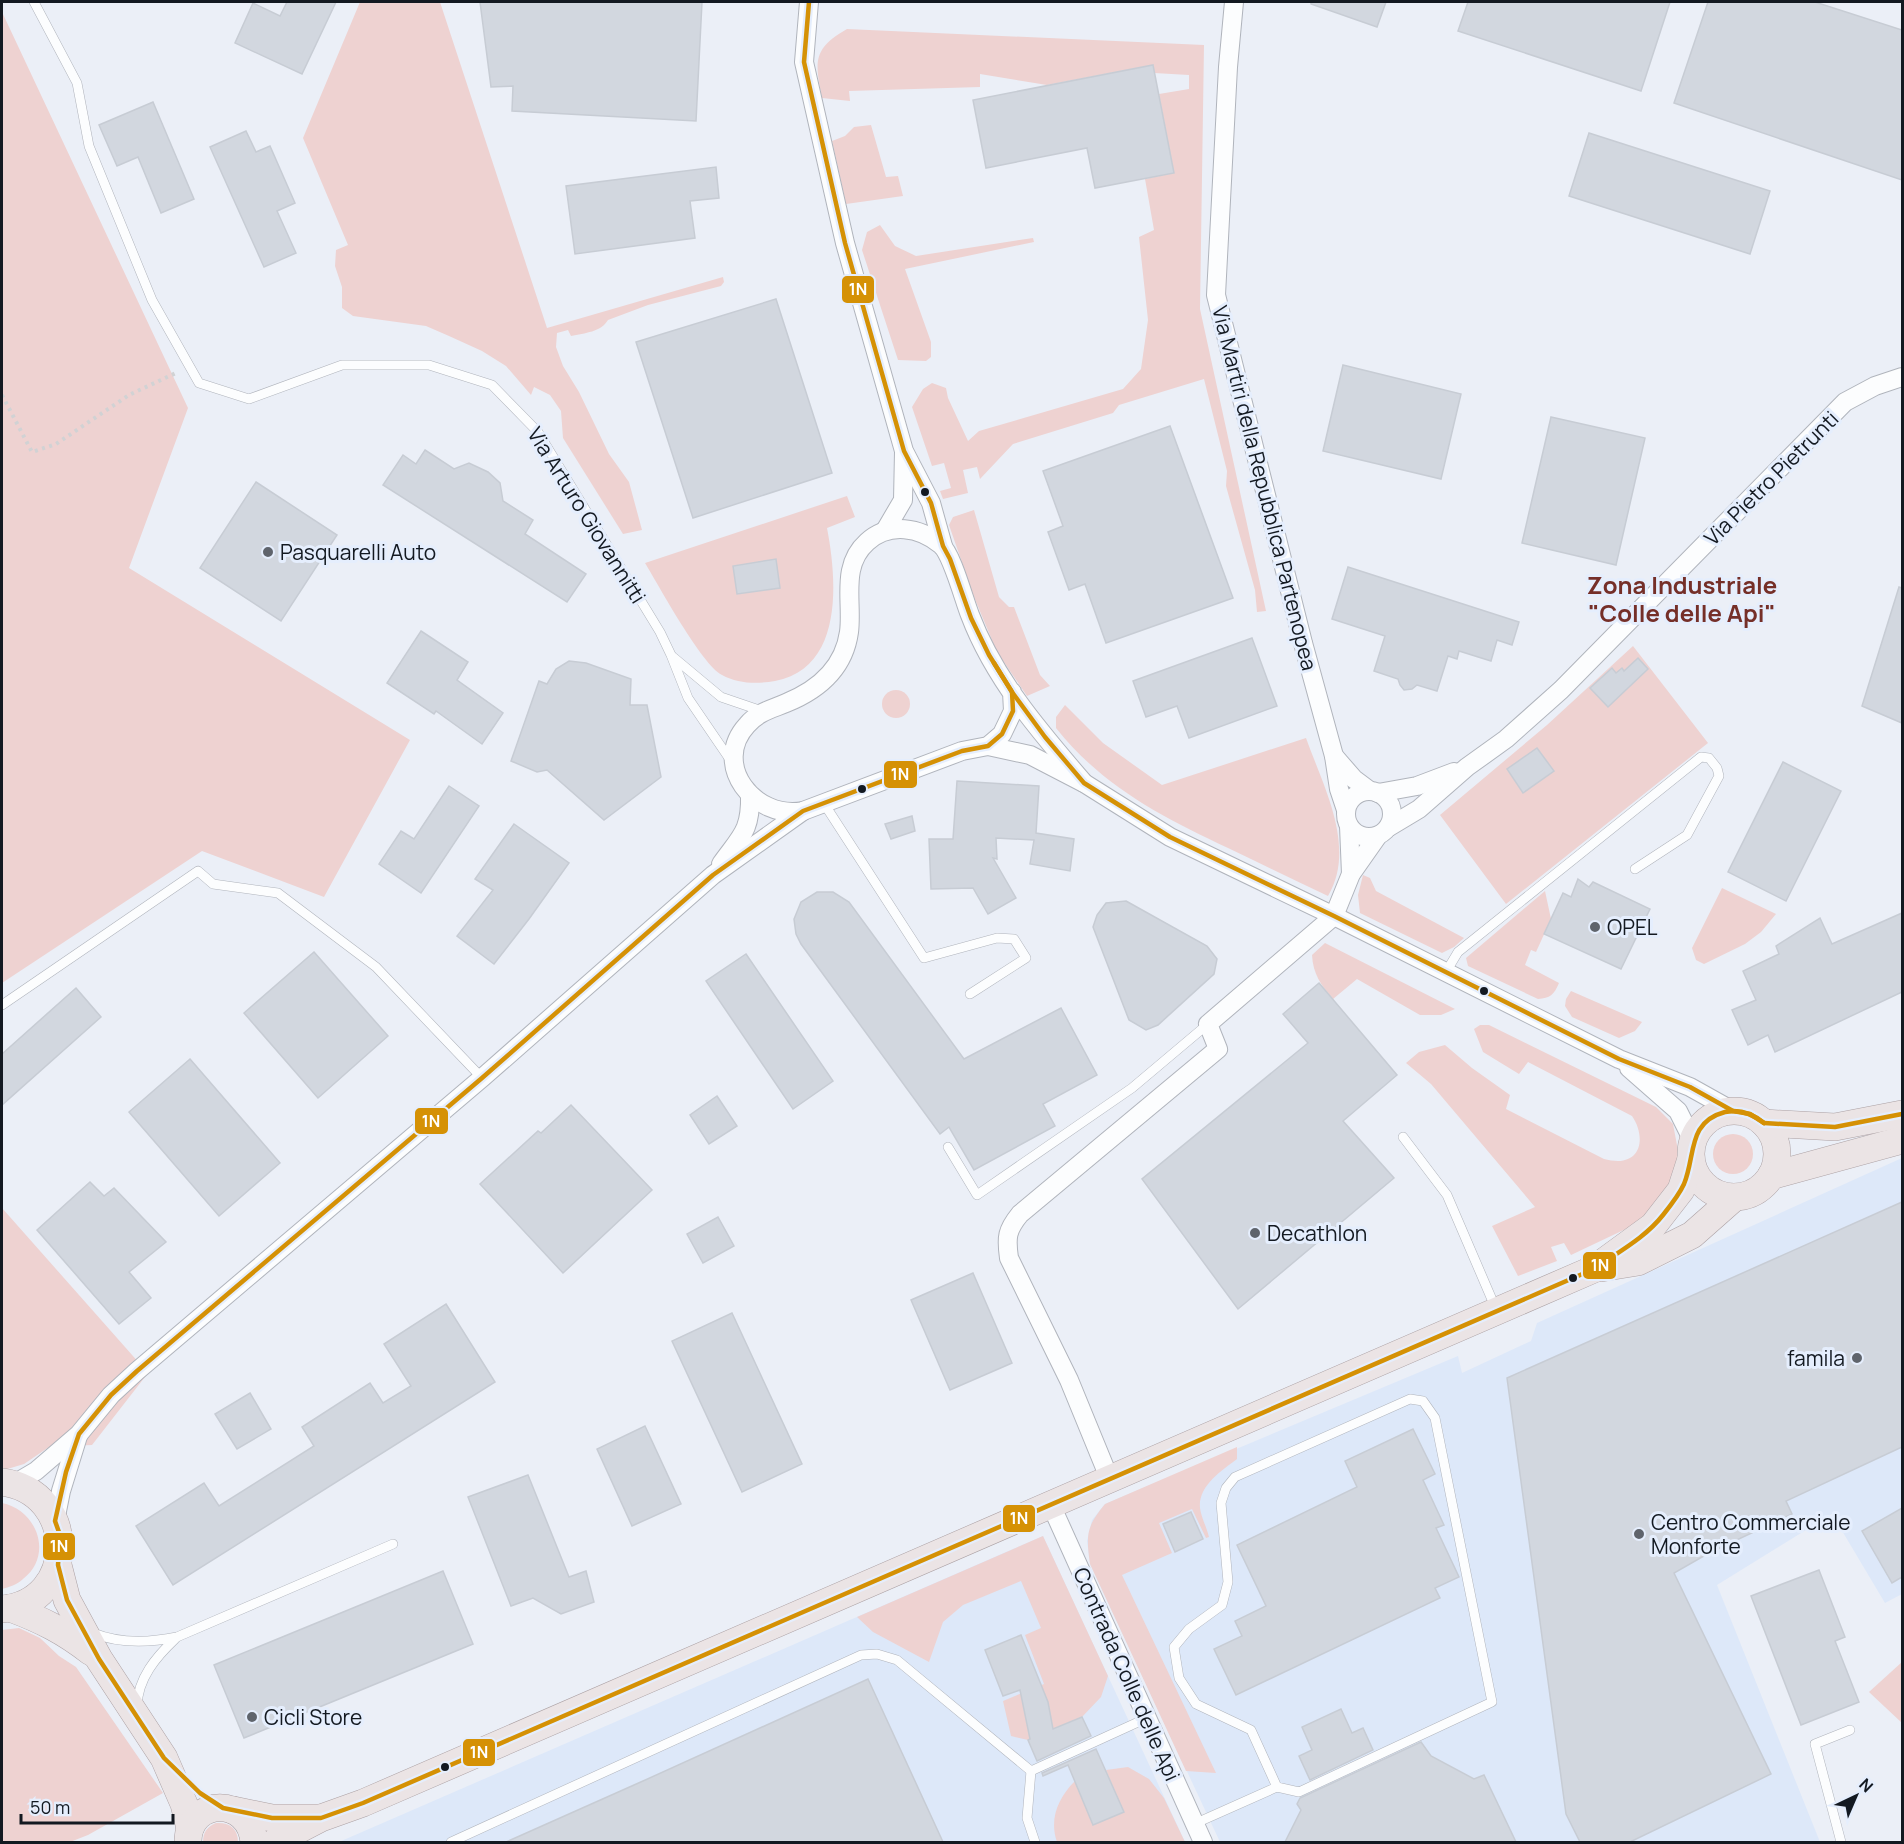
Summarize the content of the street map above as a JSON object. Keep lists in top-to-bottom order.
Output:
{
  "streets": {
    "street": ["Via Pietro Pietrunti", "Via Martiri della Repubblica Partenopea", "Contrada Colle delle Api"],
    "lane": ["Via Arturo Giovannitti"]
  },
  "crossings": [
    ["Via Pietro Pietrunti", "Via Martiri della Repubblica Partenopea"]
  ],
  "districts": ["Zona Industriale \"Colle delle Api\""],
  "places": [
    "Pasquarelli Auto",
    "OPEL",
    "Decathlon",
    "famila",
    "Centro Commerciale Monforte",
    "Cicli Store"
  ],
  "lines": ["transit line 1N"],
  "scale_bar": "50 m",
  "north": "top right"
}
